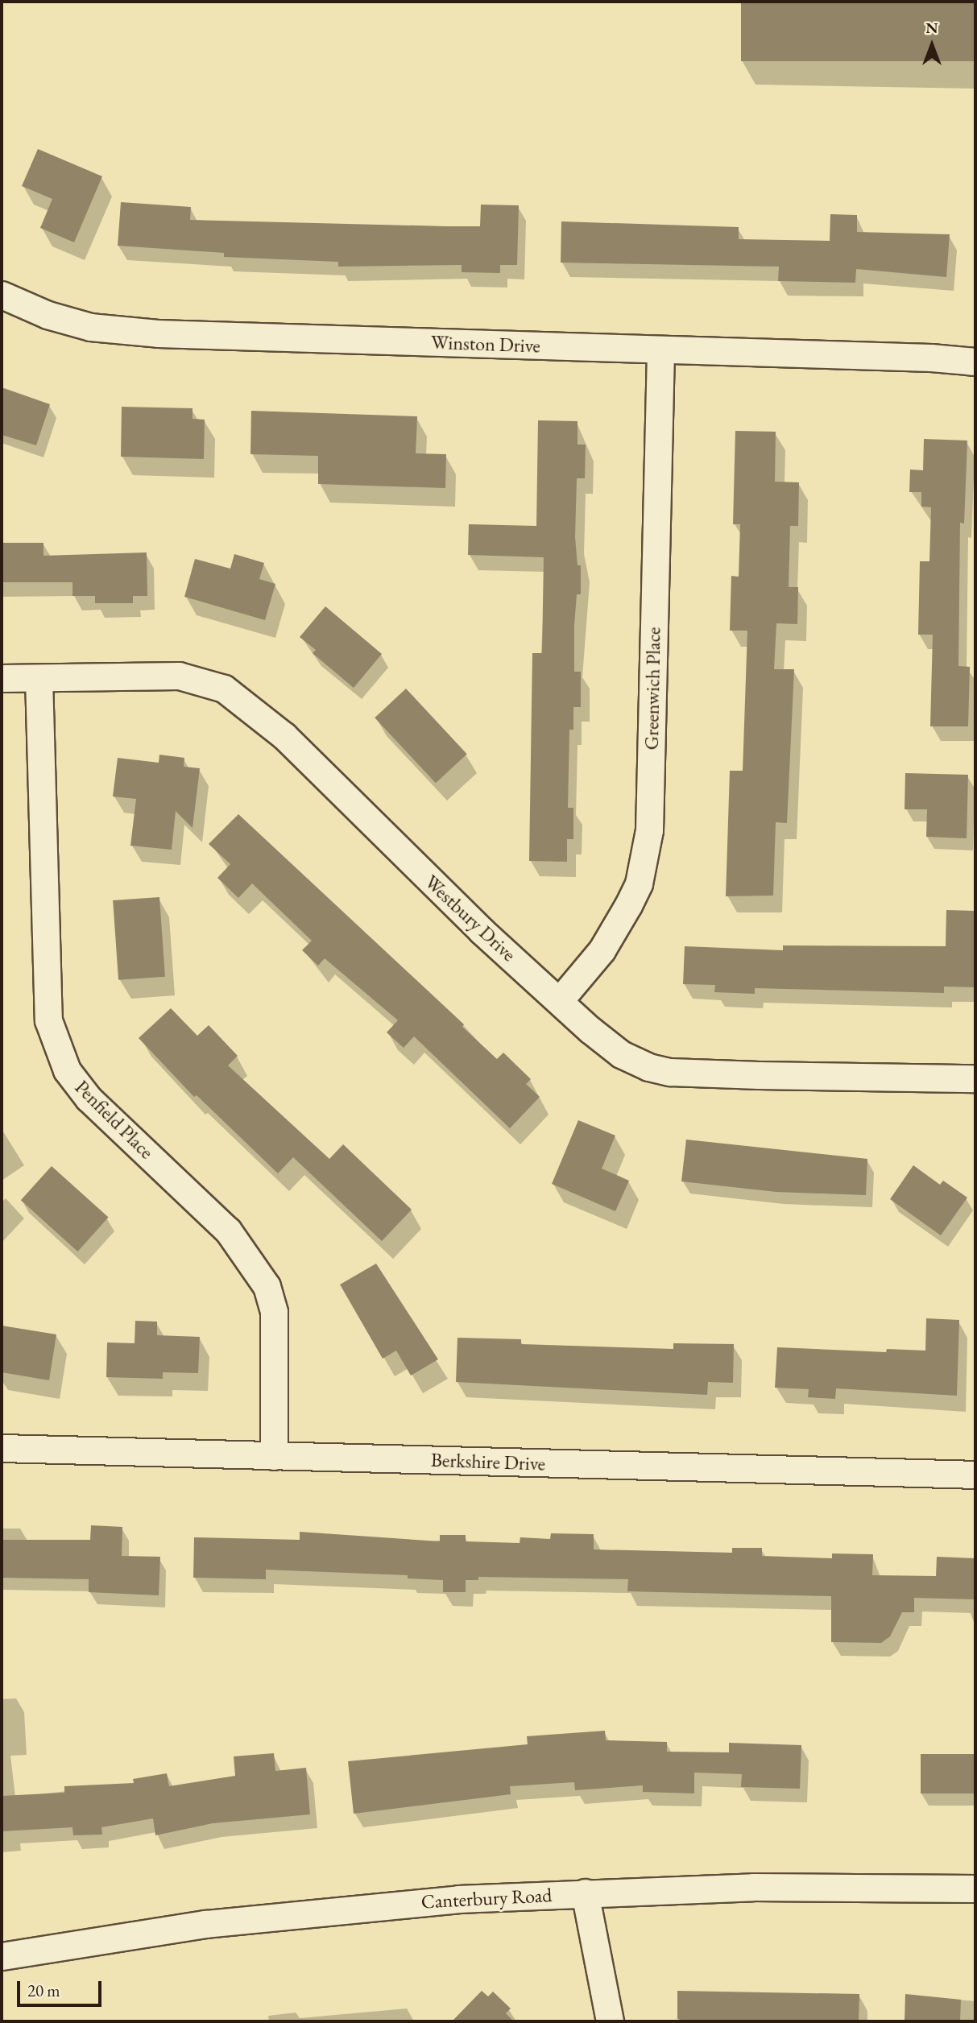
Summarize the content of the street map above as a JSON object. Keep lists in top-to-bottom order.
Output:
{
  "streets": {
    "street": [
      "Winston Drive",
      "Greenwich Place",
      "Westbury Drive",
      "Penfield Place",
      "Berkshire Drive",
      "Canterbury Road"
    ]
  },
  "crossings": [
    ["Winston Drive", "Greenwich Place"],
    ["Greenwich Place", "Westbury Drive"],
    ["Westbury Drive", "Penfield Place"],
    ["Penfield Place", "Berkshire Drive"]
  ],
  "scale_bar": "20 m",
  "north": "top"
}
